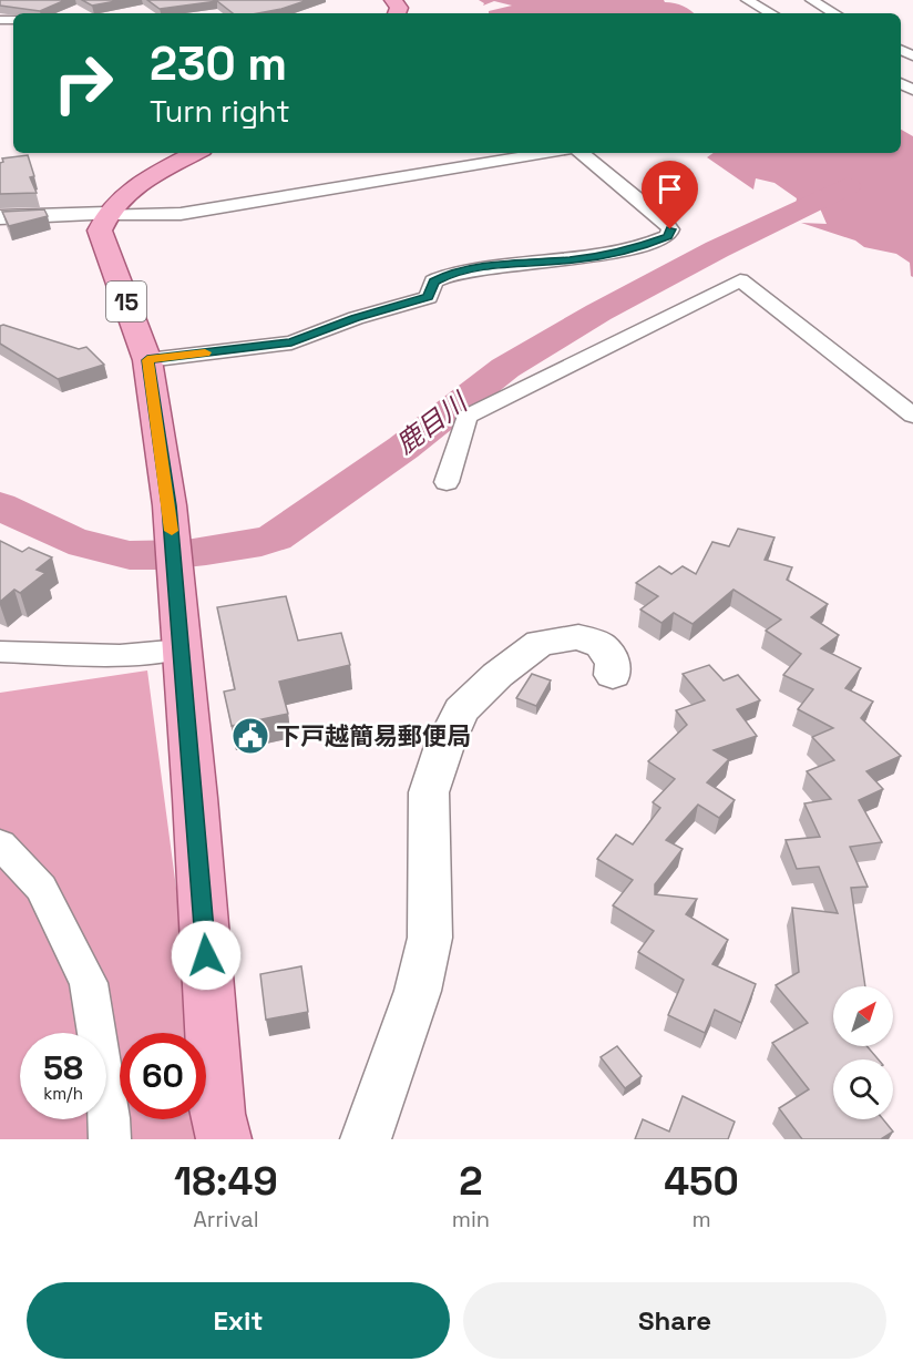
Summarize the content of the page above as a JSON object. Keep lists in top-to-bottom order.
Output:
{
  "streets": {
    "main road": ["15"]
  },
  "water": ["鹿目川"],
  "places": {
    "public building": ["下戸越簡易郵便局"]
  },
  "north": "top right",
  "page": {
    "turn": ["230 m", "Turn right"],
    "speed": "58 km/h",
    "limit": "60",
    "eta": [
      "18:49",
      "Arrival",
      "2",
      "min",
      "450",
      "m"
    ],
    "buttons": ["Exit", "Share"]
  }
}
